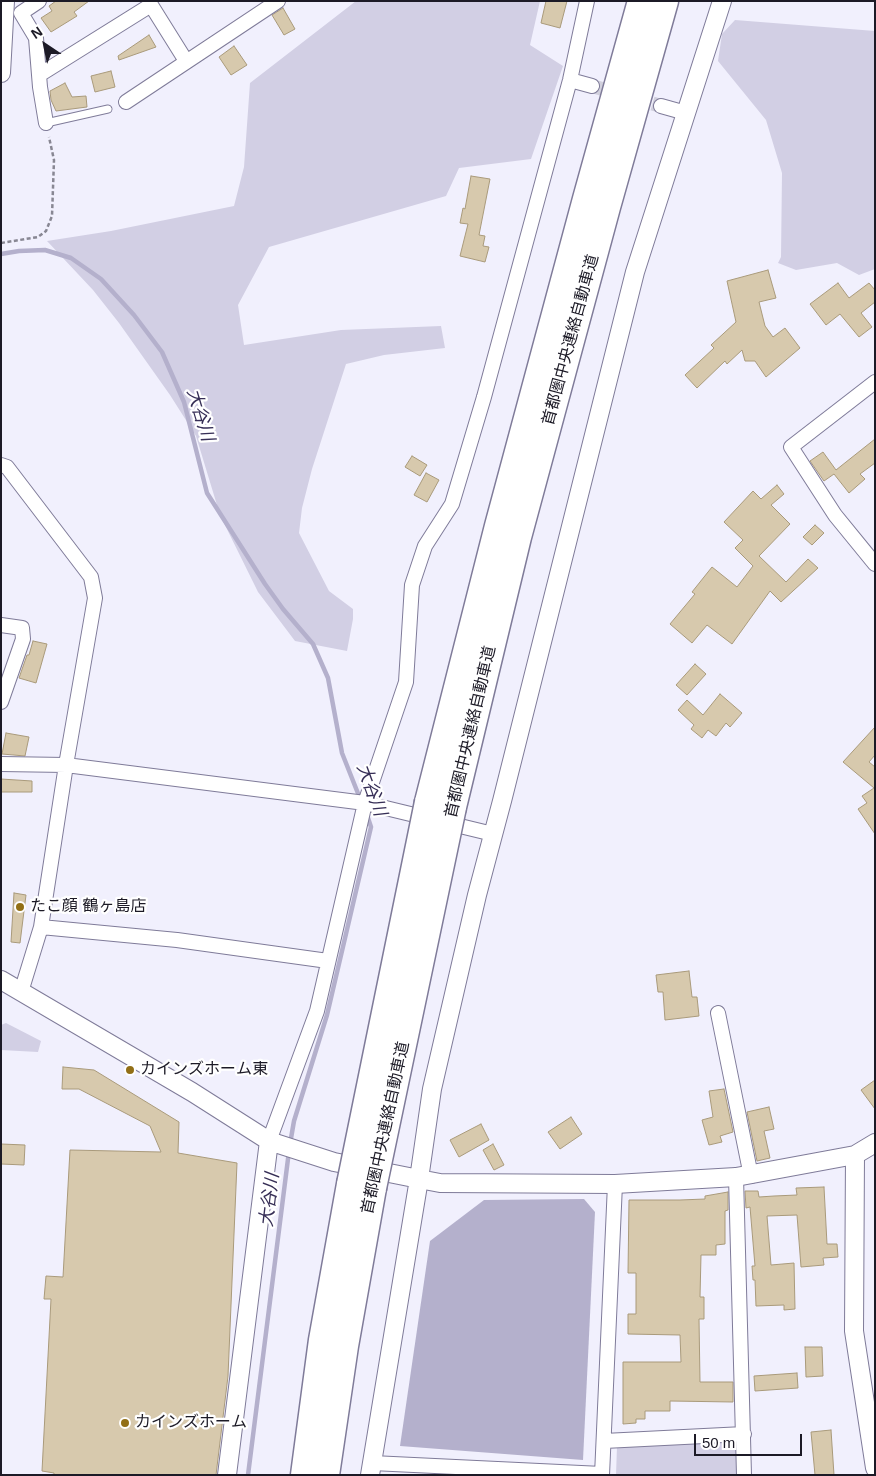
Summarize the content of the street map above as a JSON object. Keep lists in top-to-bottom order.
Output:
{
  "streets": {
    "highway": ["首都圏中央連絡自動車道"]
  },
  "water": ["大谷川"],
  "places": ["たこ顔 鶴ヶ島店", "カインズホーム東", "カインズホーム"],
  "scale_bar": "50 m",
  "north": "top left"
}
